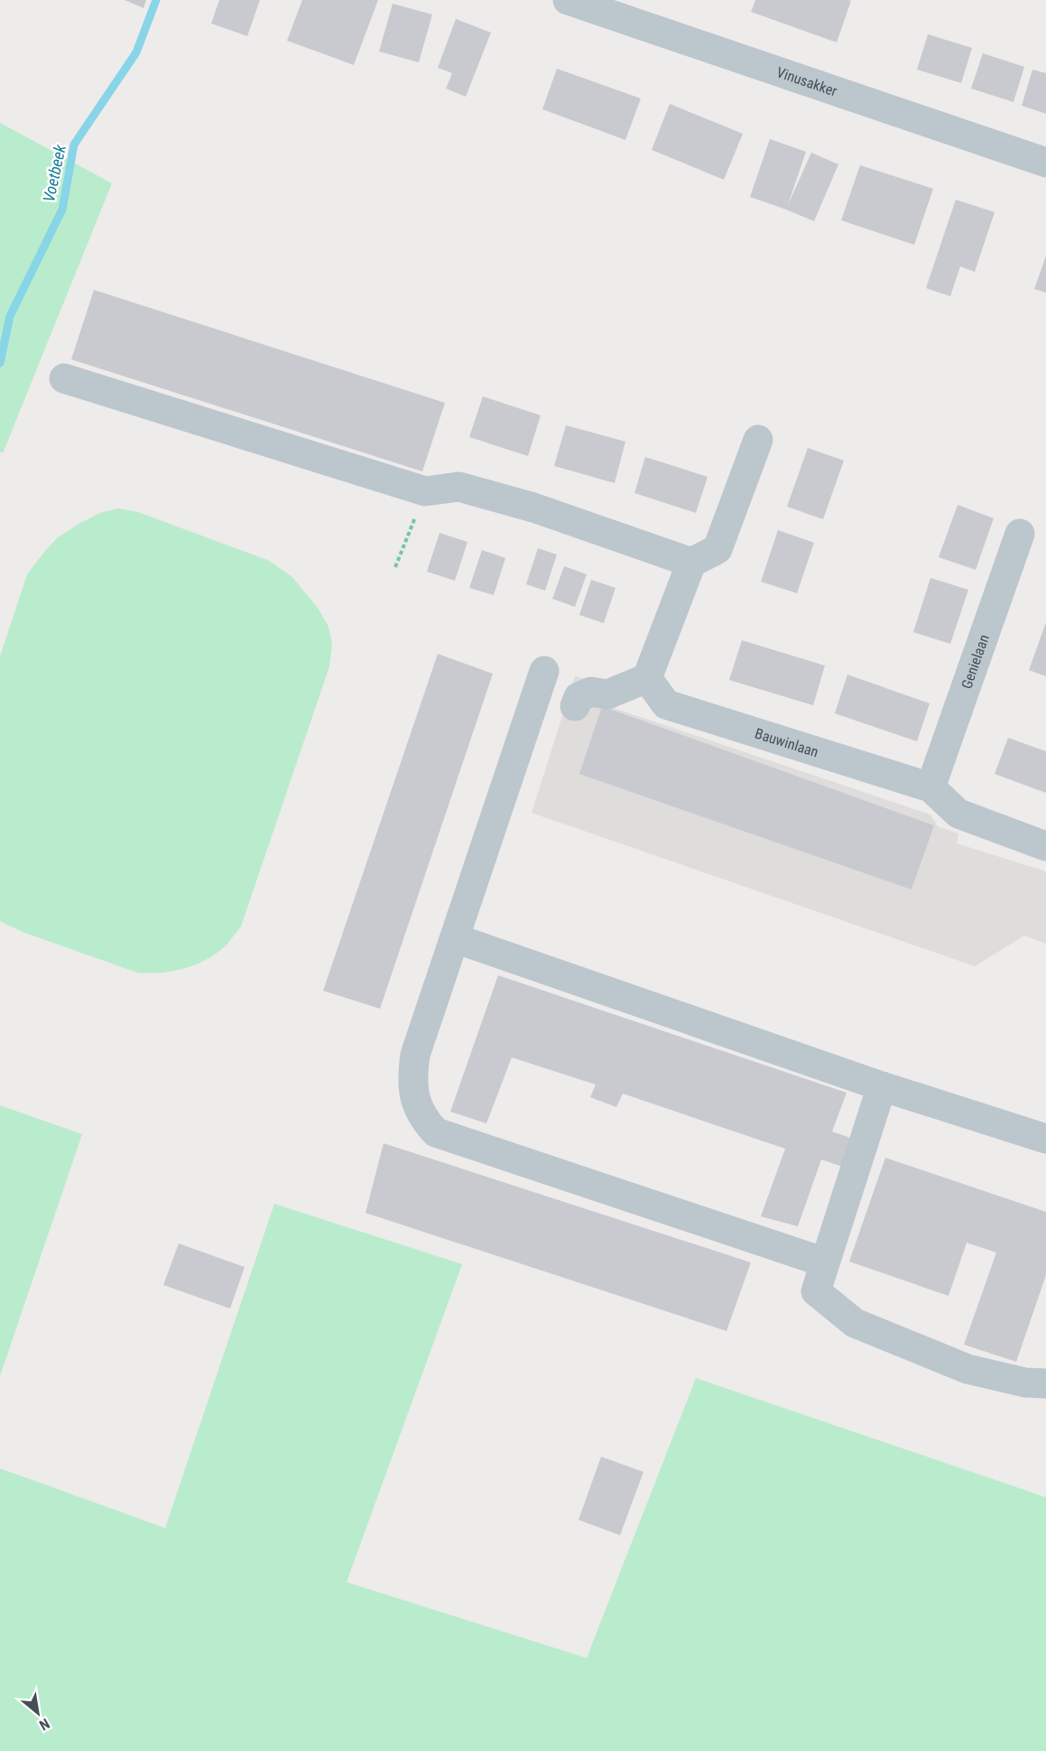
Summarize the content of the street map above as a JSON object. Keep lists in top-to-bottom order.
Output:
{
  "streets": {
    "street": ["Vinusakker", "Genielaan", "Bauwinlaan"]
  },
  "crossings": [
    ["Genielaan", "Bauwinlaan"]
  ],
  "water": ["Voetbeek"],
  "north": "bottom right"
}
